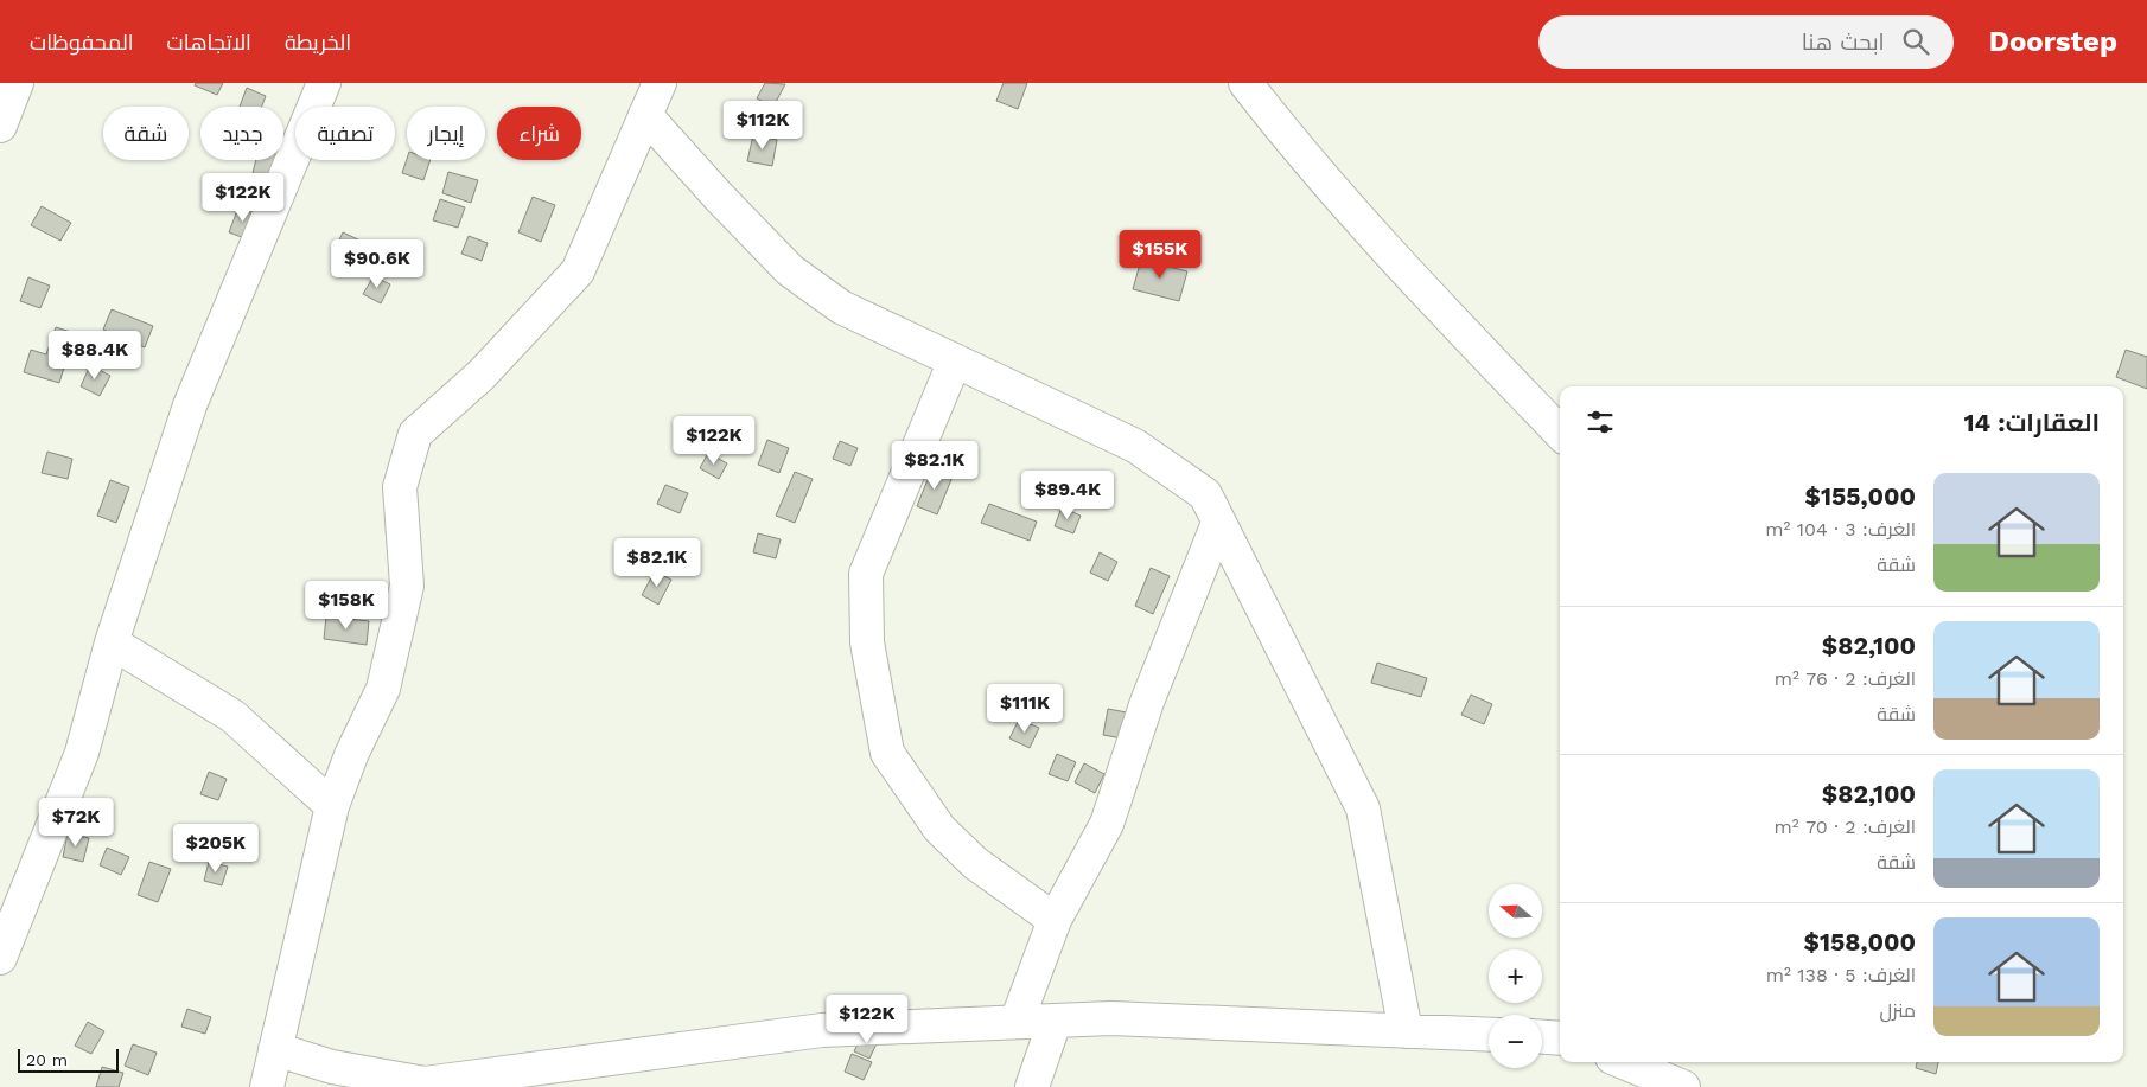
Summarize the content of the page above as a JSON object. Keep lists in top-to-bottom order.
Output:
{
  "scale_bar": "20 m",
  "north": "left",
  "page": {
    "header": "Doorstep",
    "search": "ابحث هنا",
    "nav": ["الخريطة", "الاتجاهات", "المحفوظات"],
    "price": [
      "$112K",
      "$122K",
      "$155K",
      "$90.6K",
      "$88.4K",
      "$122K",
      "$82.1K",
      "$89.4K",
      "$82.1K",
      "$158K",
      "$111K",
      "$72K",
      "$205K",
      "$122K"
    ],
    "chip": [
      "شراء",
      "إيجار",
      "تصفية",
      "جديد",
      "شقة"
    ],
    "heading": "العقارات: 14",
    "list": [
      {
        "name": "$155,000",
        "note": "الغرف: 3 · 104 m² · شقة"
      },
      {
        "name": "$82,100",
        "note": "الغرف: 2 · 76 m² · شقة"
      },
      {
        "name": "$82,100",
        "note": "الغرف: 2 · 70 m² · شقة"
      },
      {
        "name": "$158,000",
        "note": "الغرف: 5 · 138 m² · منزل"
      }
    ],
    "map_buttons": ["+", "−"],
    "scale": "20 m"
  }
}
